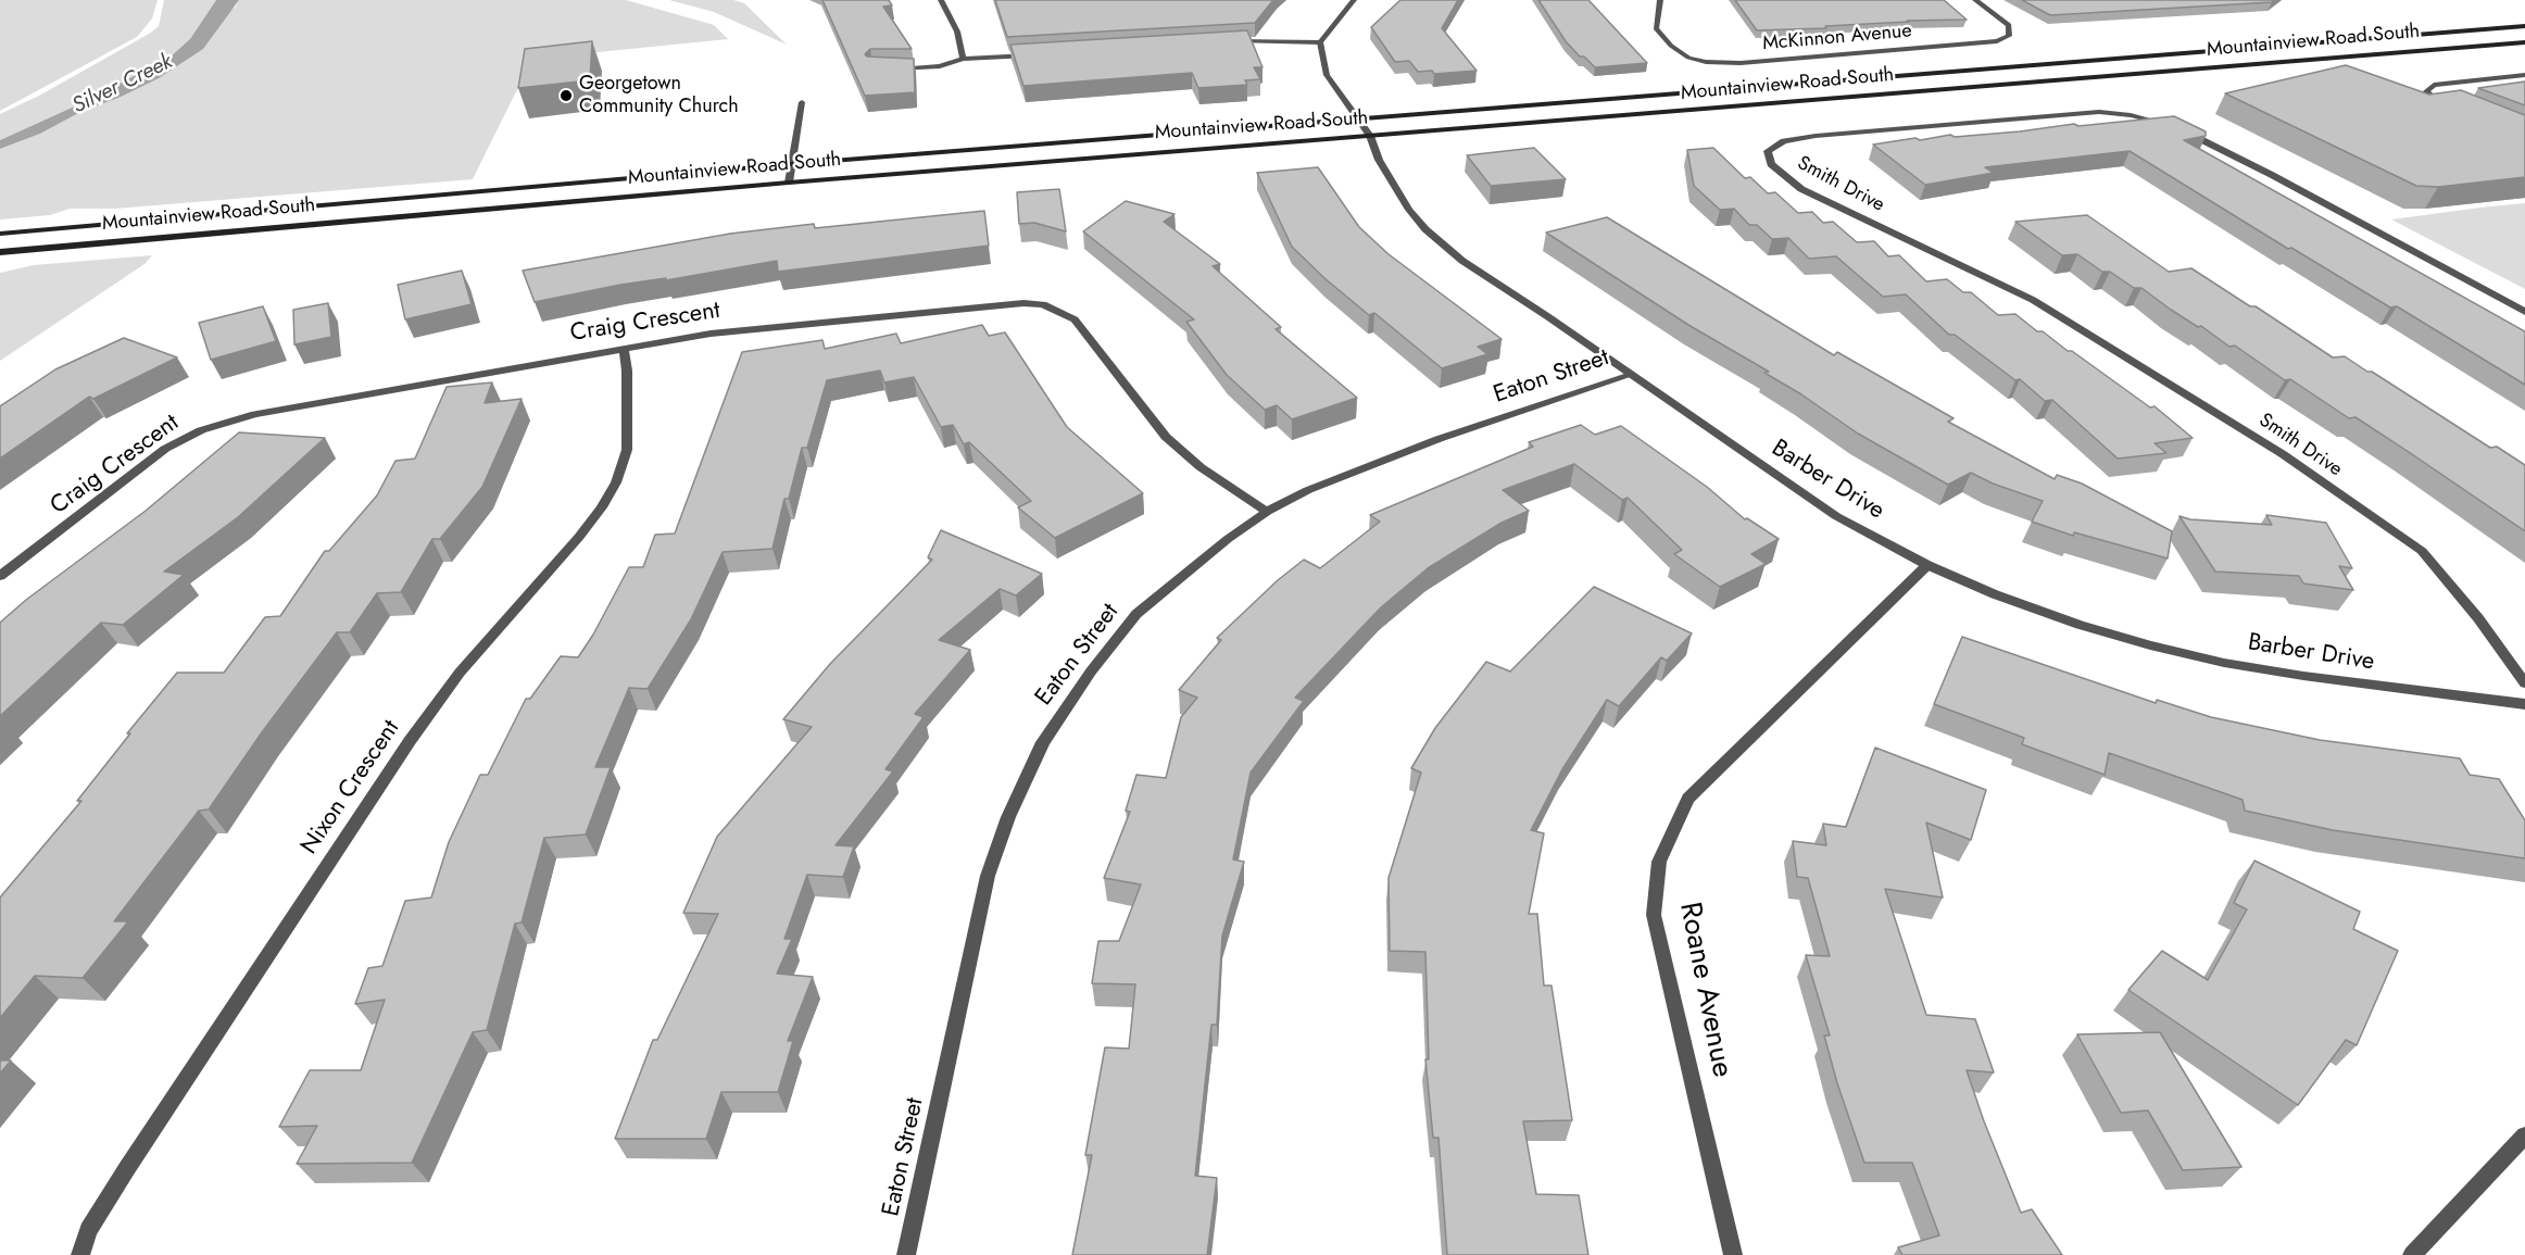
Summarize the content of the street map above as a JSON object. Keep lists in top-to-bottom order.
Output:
{
  "streets": {
    "main road": ["Mountainview Road South"],
    "street": [
      "McKinnon Avenue",
      "Smith Drive",
      "Craig Crescent",
      "Eaton Street",
      "Barber Drive",
      "Nixon Crescent",
      "Roane Avenue"
    ]
  },
  "crossings": [
    ["Mountainview Road South", "Barber Drive"],
    ["Craig Crescent", "Eaton Street"],
    ["Craig Crescent", "Nixon Crescent"],
    ["Eaton Street", "Barber Drive"],
    ["Barber Drive", "Roane Avenue"]
  ],
  "water": ["Silver Creek"],
  "places": ["Georgetown Community Church"]
}
